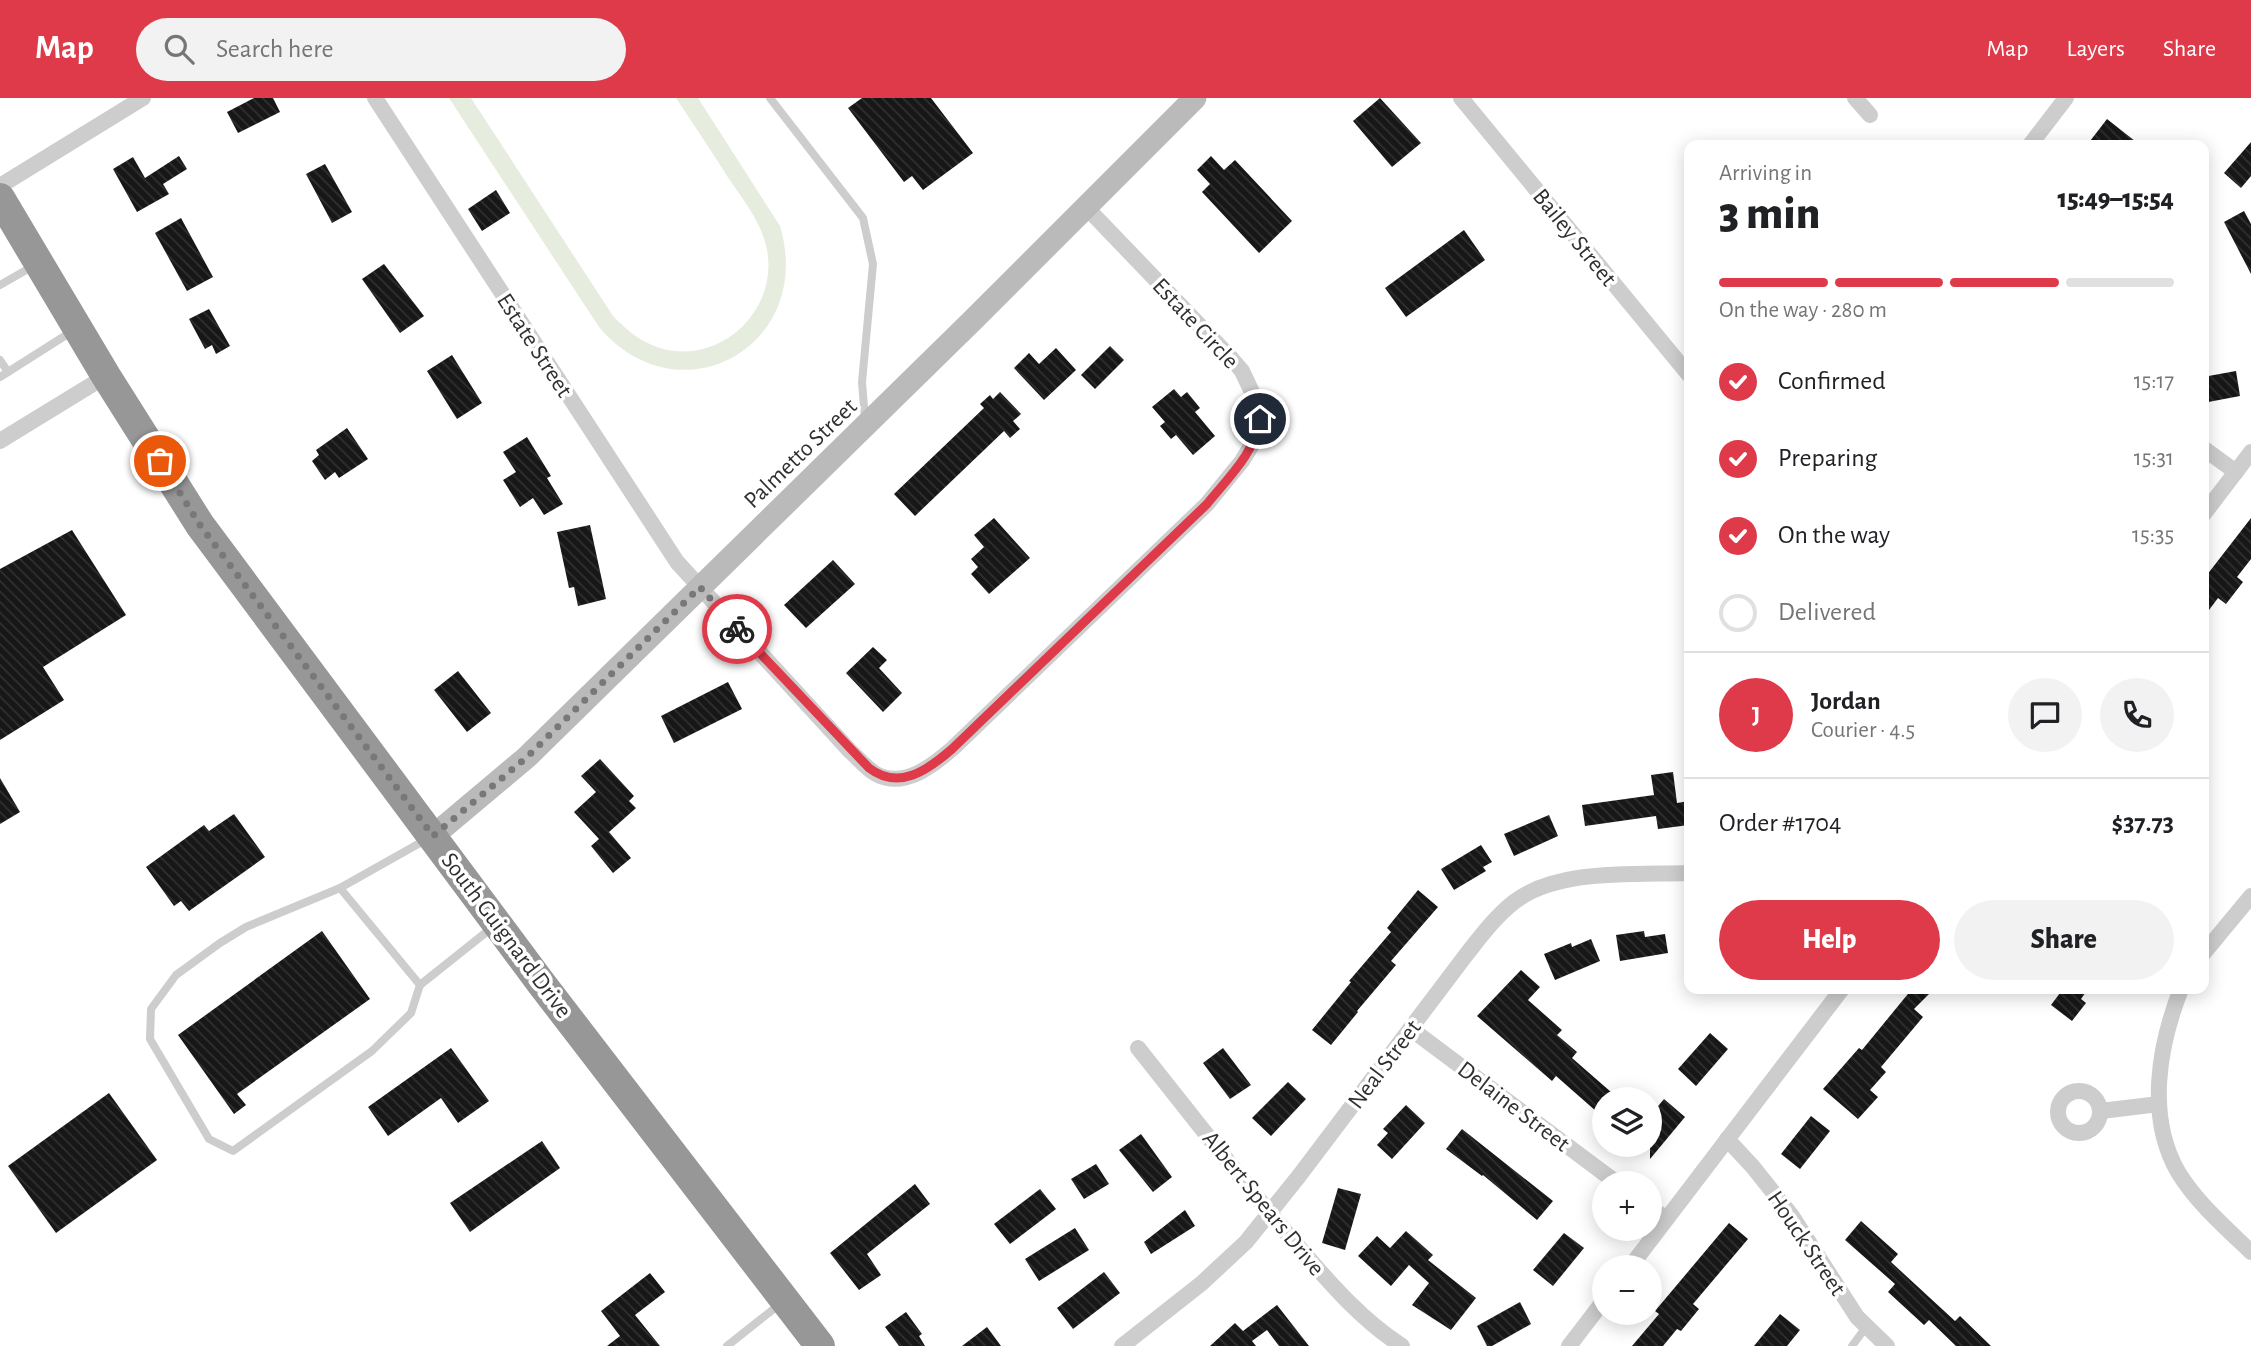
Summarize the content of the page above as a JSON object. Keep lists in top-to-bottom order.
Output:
{
  "streets": {
    "highway": ["South Guignard Drive"],
    "street": [
      "Bailey Street",
      "Estate Circle",
      "Estate Street",
      "Palmetto Street",
      "Neal Street",
      "Delaine Street",
      "Albert Spears Drive",
      "Houck Street"
    ]
  },
  "crossings": [
    ["Estate Circle", "Estate Street"],
    ["Estate Circle", "Palmetto Street"],
    ["Estate Street", "Palmetto Street"],
    ["Palmetto Street", "South Guignard Drive"],
    ["Neal Street", "Delaine Street"],
    ["Neal Street", "Albert Spears Drive"]
  ],
  "page": {
    "header": "Map",
    "search": "Search here",
    "nav": ["Map", "Layers", "Share"],
    "heading": ["3 min", "Arriving in", "15:49–15:54"],
    "panel": [
      "Jordan",
      "Courier · 4.5",
      "Order #1704",
      "$37.73"
    ],
    "bar": "On the way · 280 m",
    "list": [
      ["Confirmed", "15:17"],
      ["Preparing", "15:31"],
      ["On the way", "15:35"],
      "Delivered"
    ],
    "round": "J",
    "buttons": ["Help", "Share"],
    "map_buttons": ["+", "−"]
  }
}
